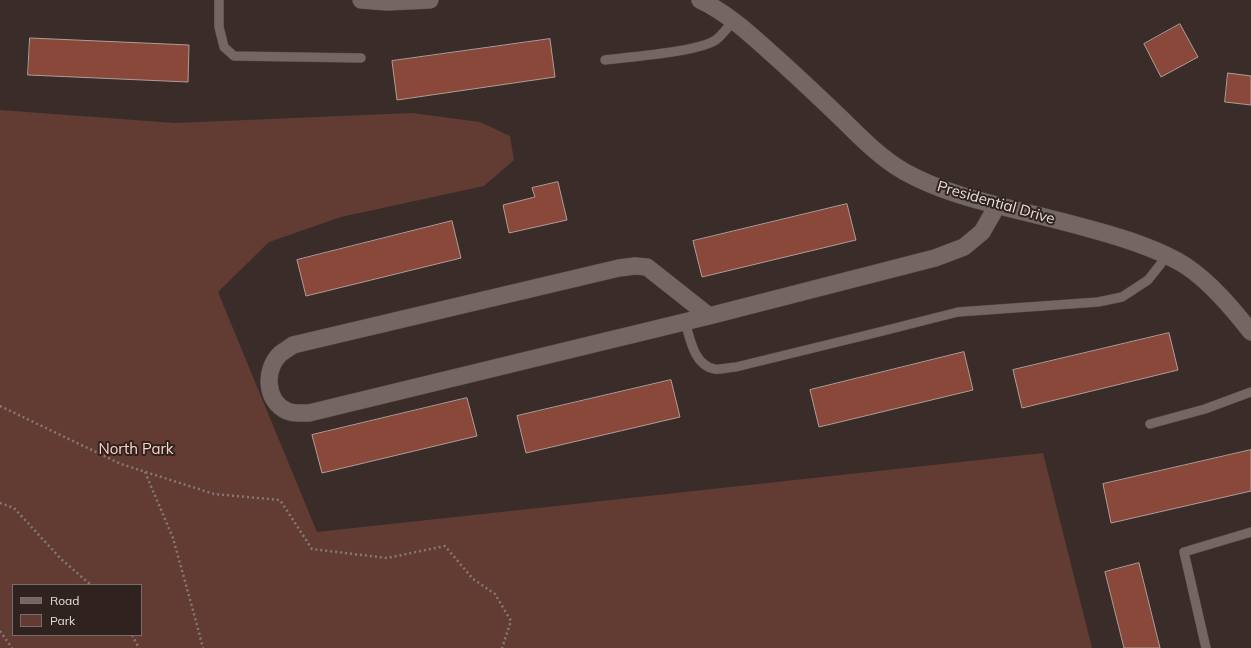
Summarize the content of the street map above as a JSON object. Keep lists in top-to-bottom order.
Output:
{
  "streets": {
    "street": ["Presidential Drive"]
  },
  "parks": ["North Park"],
  "legend": ["Road", "Park"]
}
